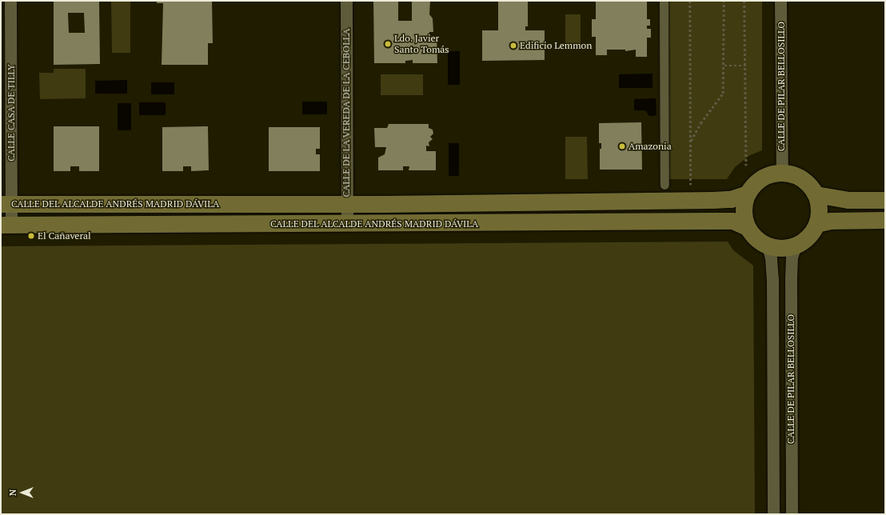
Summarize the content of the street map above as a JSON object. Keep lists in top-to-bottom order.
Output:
{
  "streets": {
    "main road": ["CALLE DEL ALCALDE ANDRÉS MADRID DÁVILA"],
    "street": ["CALLE DE PILAR BELLOSILLO", "CALLE CASA DE TILLY", "CALLE DE LA VEREDA DE LA CEBOLLA"]
  },
  "crossings": [
    ["CALLE DE PILAR BELLOSILLO", "CALLE DEL ALCALDE ANDRÉS MADRID DÁVILA"],
    ["CALLE CASA DE TILLY", "CALLE DEL ALCALDE ANDRÉS MADRID DÁVILA"],
    ["CALLE DE LA VEREDA DE LA CEBOLLA", "CALLE DEL ALCALDE ANDRÉS MADRID DÁVILA"]
  ],
  "places": [
    "Ldo. Javier Santo Tomás",
    "Edificio Lemmon",
    "Amazonia",
    "El Cañaveral"
  ],
  "north": "left"
}
